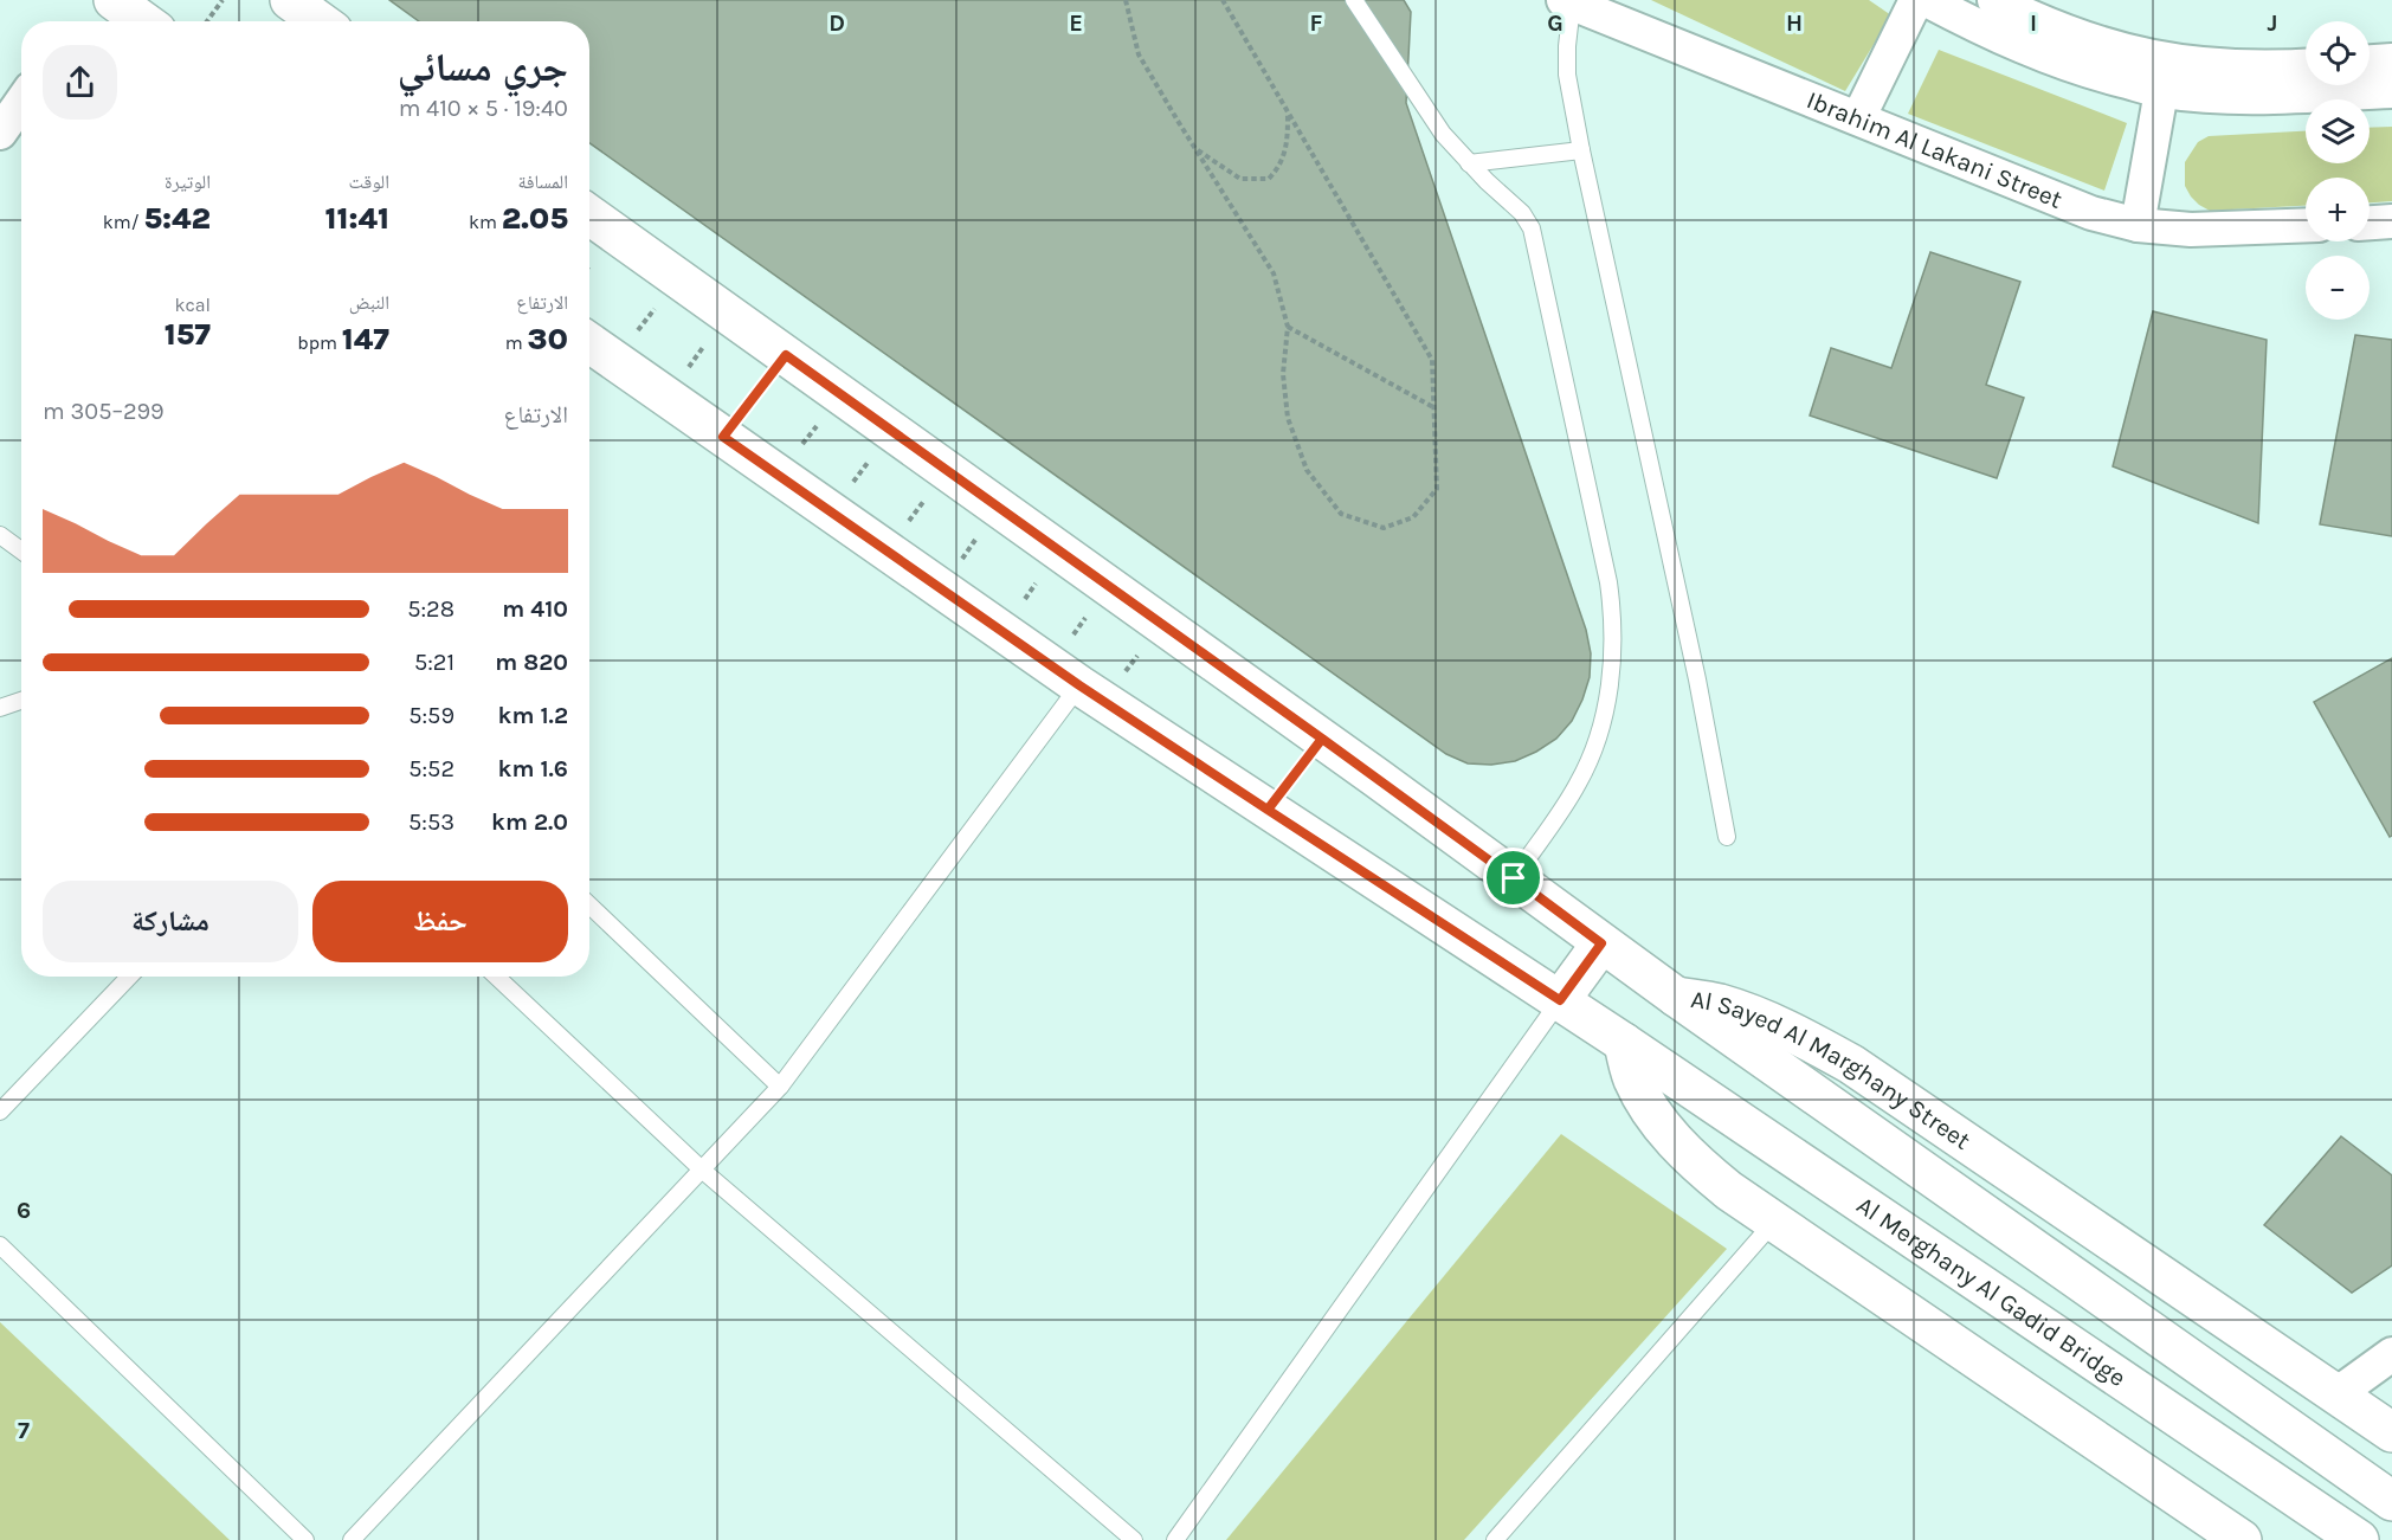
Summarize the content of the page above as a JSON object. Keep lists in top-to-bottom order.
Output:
{
  "streets": {
    "main road": ["Al Sayed Al Marghany Street", "Al Merghany Al Gadid Bridge"],
    "street": ["Ibrahim Al Lakani Street"]
  },
  "page": {
    "map_buttons": ["+", "−"],
    "heading": ["جري مسائي", "19:40 · 5 × 410 m"],
    "stats": [
      ["المسافة", "2.05 km"],
      ["الوقت", "11:41"],
      ["الوتيرة", "5:42 /km"],
      ["الارتفاع", "30 m"],
      ["النبض", "147 bpm"],
      ["kcal", "157"]
    ],
    "chart": ["الارتفاع", "299–305 m"],
    "list": [
      {
        "name": "410 m",
        "note": "5:28"
      },
      {
        "name": "820 m",
        "note": "5:21"
      },
      {
        "name": "1.2 km",
        "note": "5:59"
      },
      {
        "name": "1.6 km",
        "note": "5:52"
      },
      {
        "name": "2.0 km",
        "note": "5:53"
      }
    ],
    "buttons": ["حفظ", "مشاركة"]
  },
  "grid": {
    "columns": [
      "D",
      "E",
      "F",
      "G",
      "H",
      "I",
      "J"
    ],
    "rows": ["6", "7"]
  }
}
